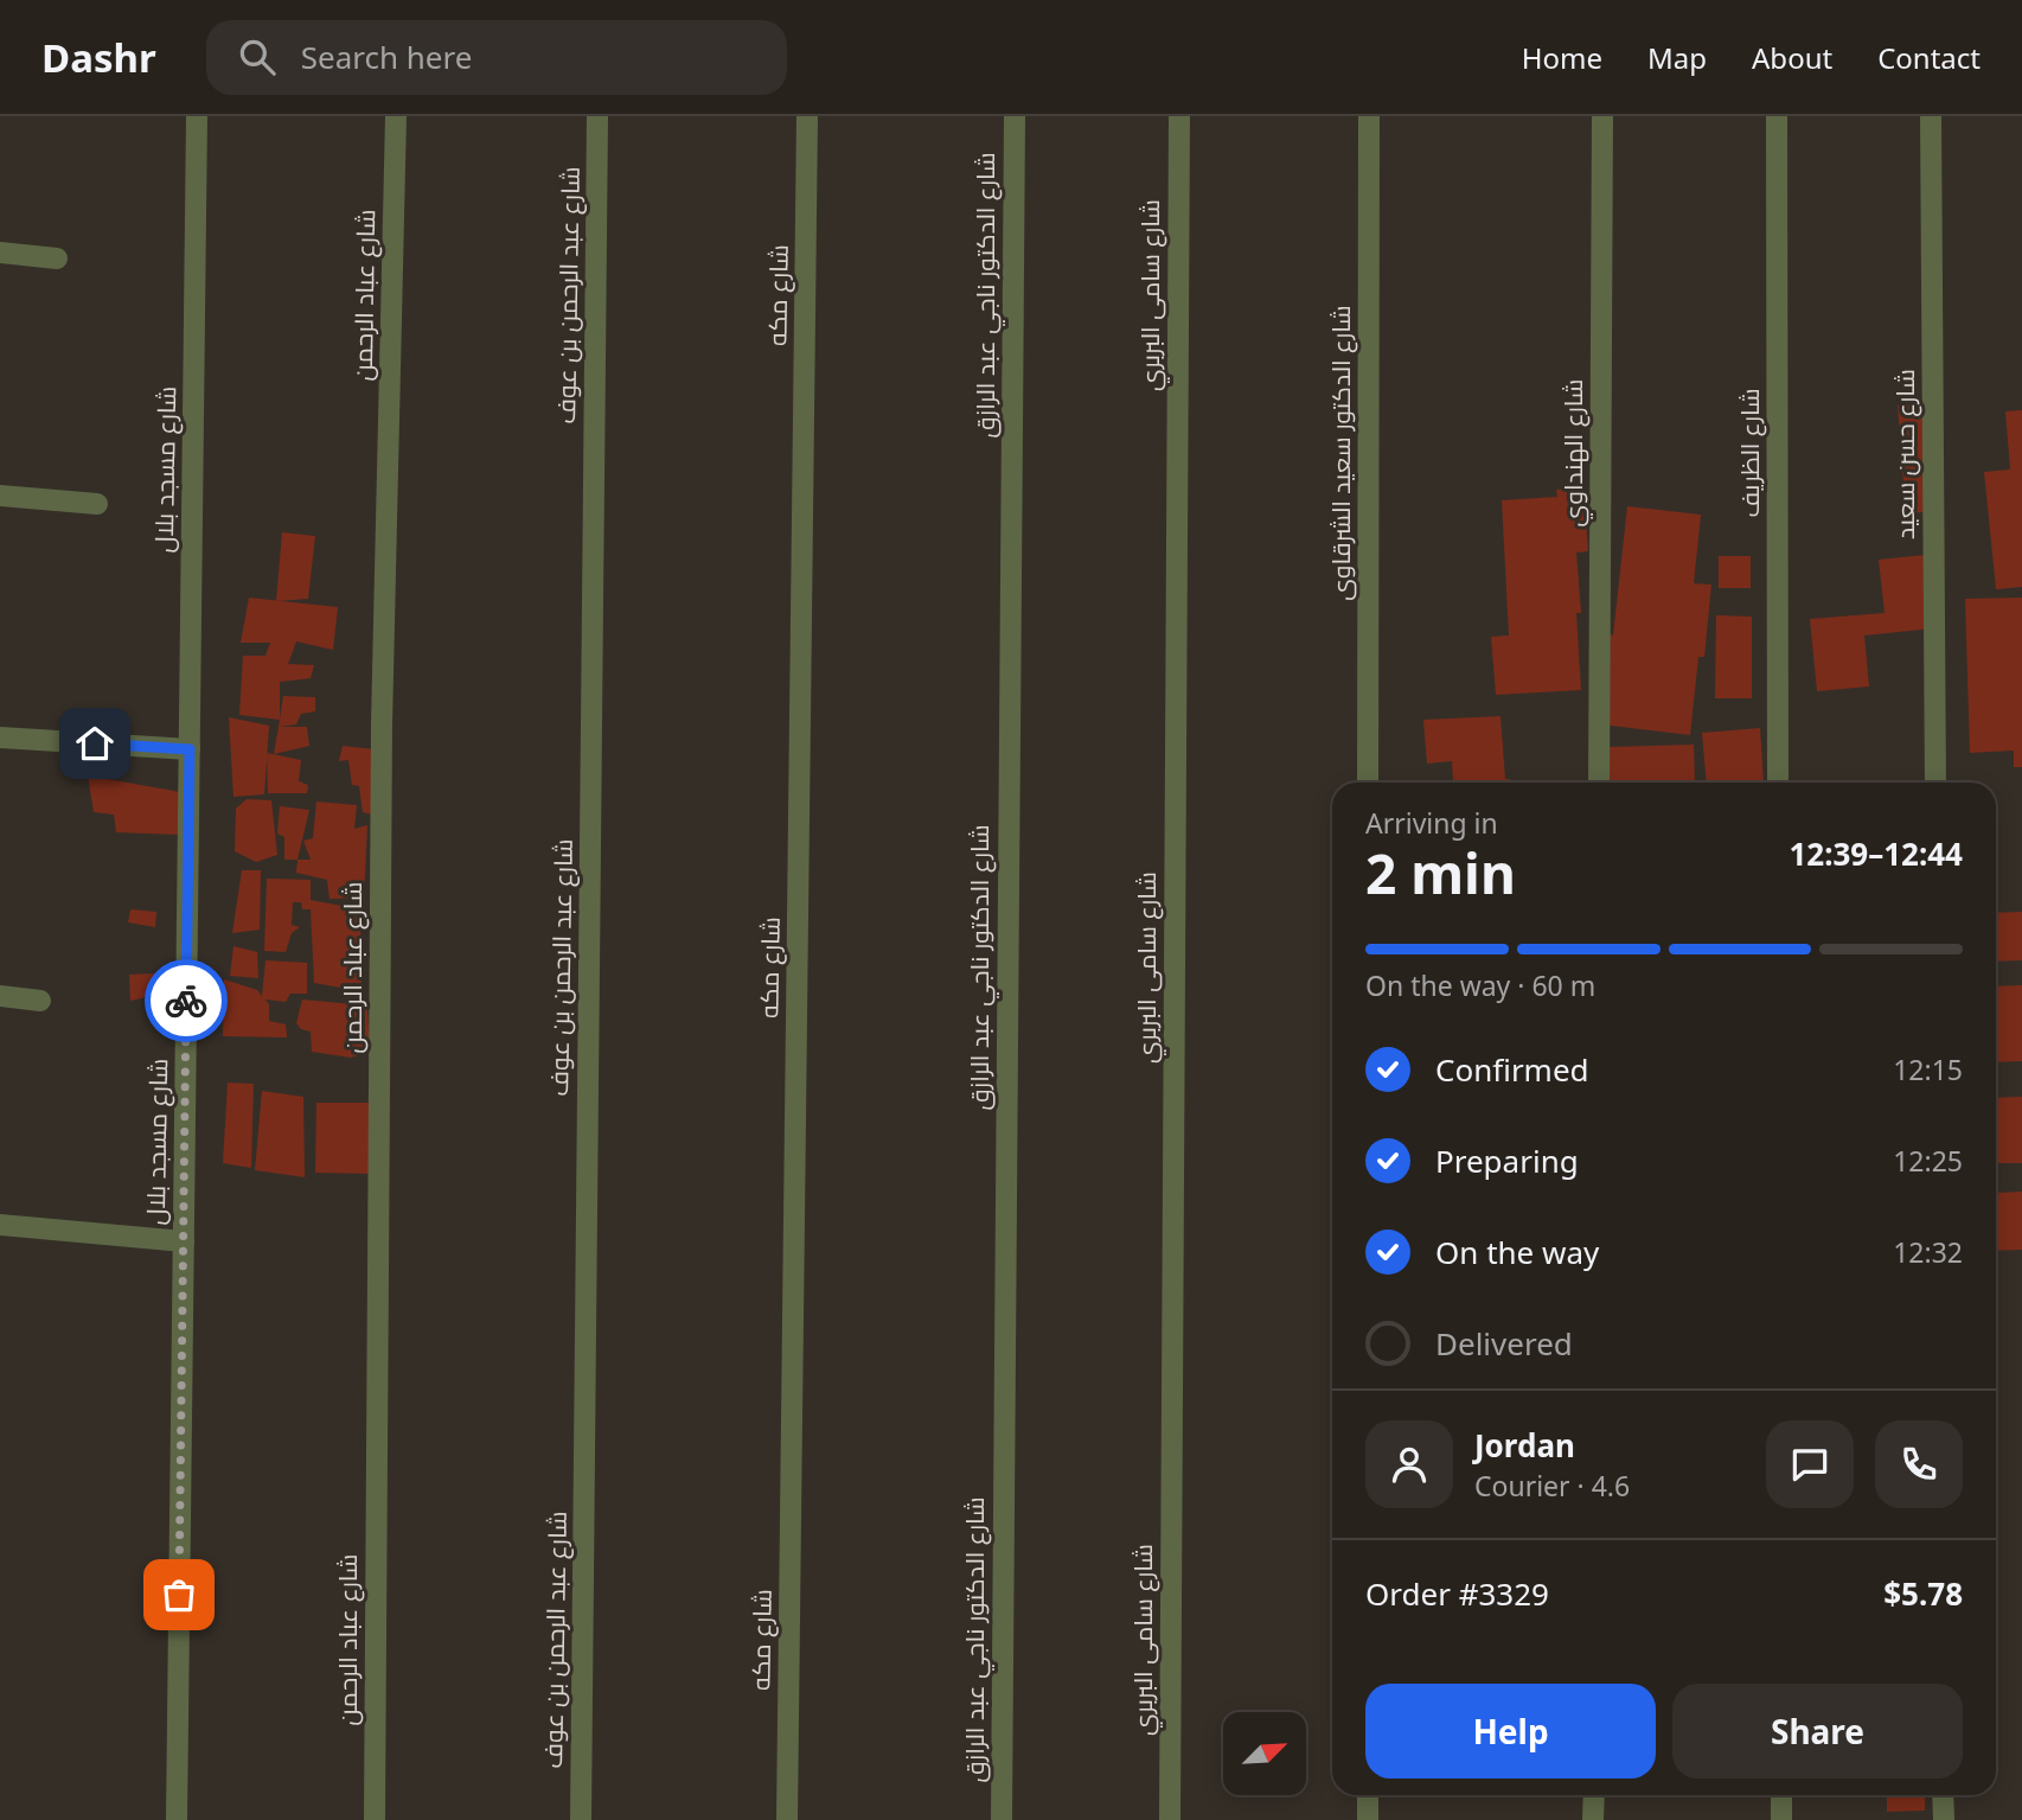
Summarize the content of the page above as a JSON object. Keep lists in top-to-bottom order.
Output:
{
  "streets": {
    "street": [
      "شارع عباد الرحمن",
      "شارع عبد الرحمن بن عوف",
      "شارع مكه",
      "شارع الدكتور ناجي عبد الرازق",
      "شارع سامى البربري",
      "شارع الدكتور سعيد الشرقاوى",
      "شارع الهنداوي",
      "شارع الظريف",
      "شارع حسن سعيد",
      "شارع مسجد بلال"
    ]
  },
  "north": "top right",
  "page": {
    "header": "Dashr",
    "search": "Search here",
    "nav": [
      "Home",
      "Map",
      "About",
      "Contact"
    ],
    "heading": ["2 min", "Arriving in", "12:39–12:44"],
    "panel": [
      "Jordan",
      "Courier · 4.6",
      "Order #3329",
      "$5.78"
    ],
    "bar": "On the way · 60 m",
    "list": [
      ["Confirmed", "12:15"],
      ["Preparing", "12:25"],
      ["On the way", "12:32"],
      "Delivered"
    ],
    "buttons": ["Help", "Share"]
  }
}
